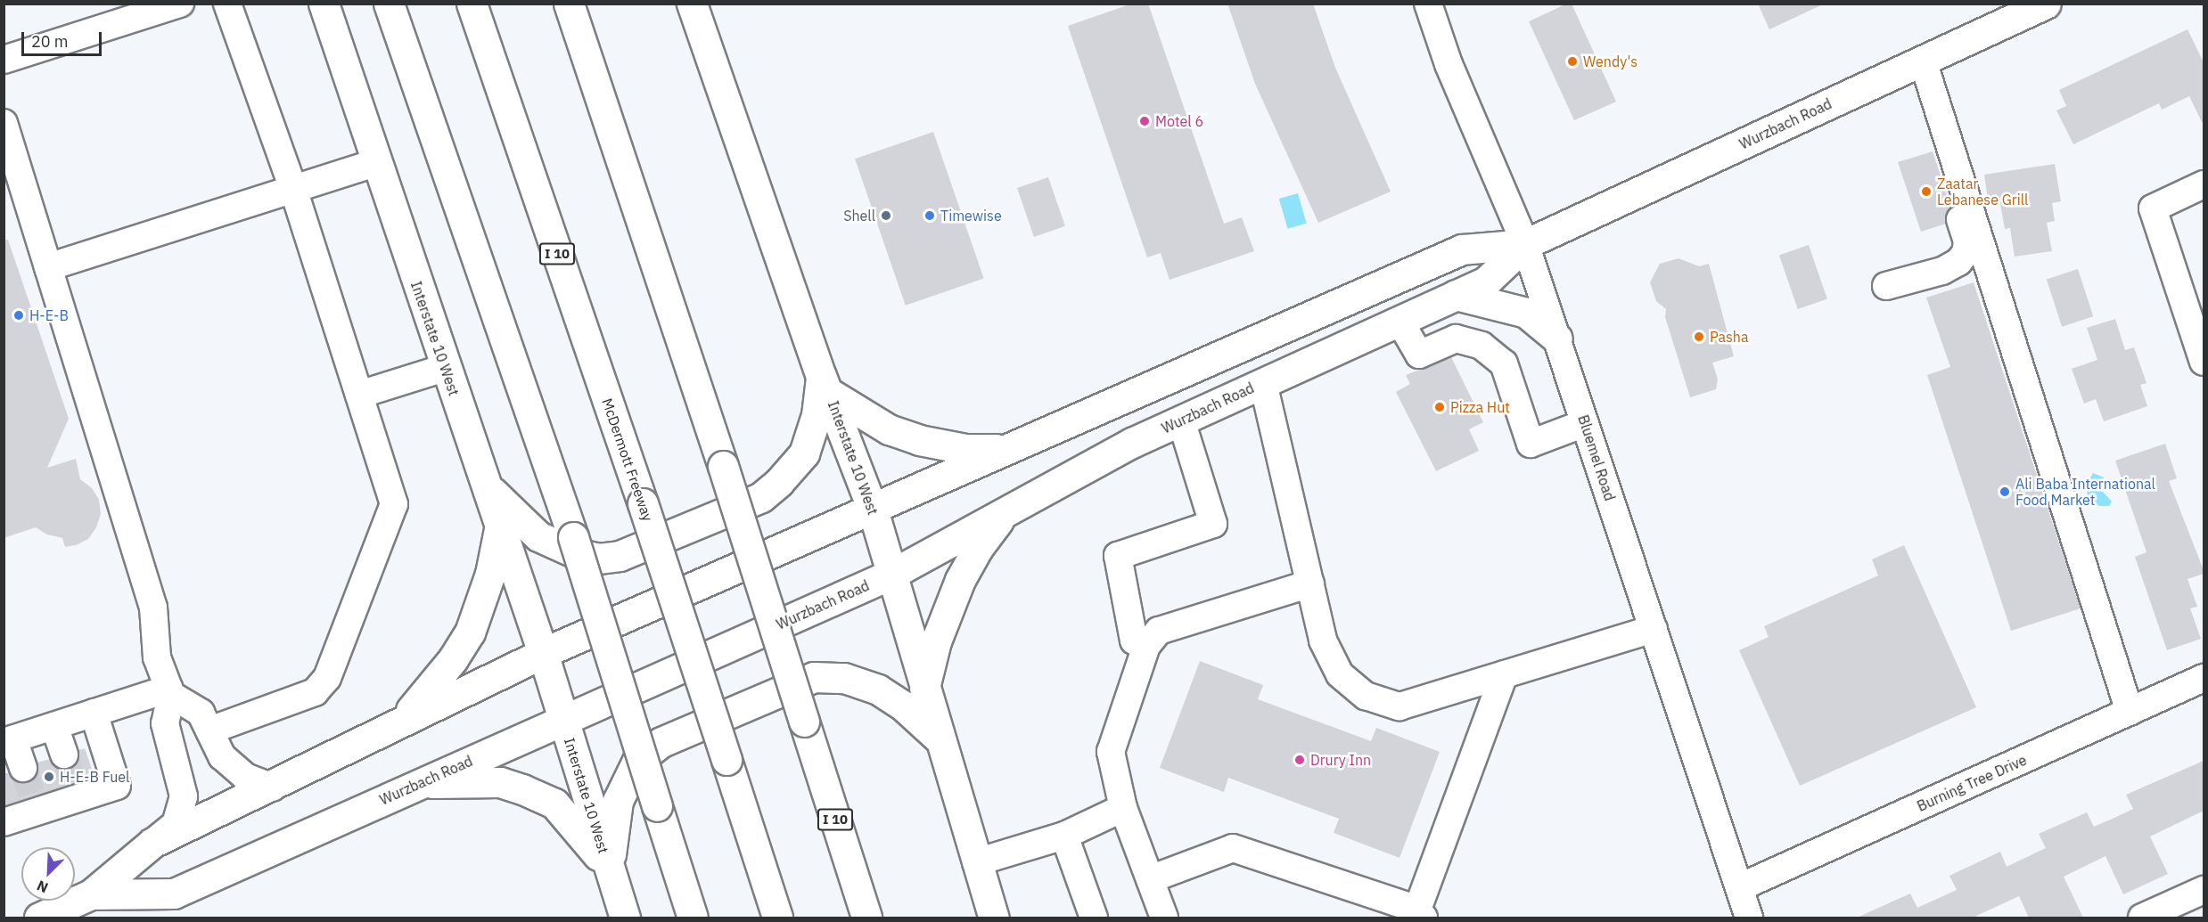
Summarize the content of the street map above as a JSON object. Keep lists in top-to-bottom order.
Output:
{
  "streets": {
    "main road": [
      "Wurzbach Road",
      "I 10",
      "Interstate 10 West",
      "McDermott Freeway"
    ],
    "street": ["Bluemel Road", "Burning Tree Drive"]
  },
  "crossings": [
    ["Wurzbach Road", "Interstate 10 West"],
    ["Wurzbach Road", "Bluemel Road"],
    ["Bluemel Road", "Burning Tree Drive"]
  ],
  "places": [
    "Wendy's",
    "Motel 6",
    "Zaatar Lebanese Grill",
    "Shell",
    "Timewise",
    "H-E-B",
    "Pasha",
    "Pizza Hut",
    "Ali Baba International Food Market",
    "Drury Inn",
    "H-E-B Fuel"
  ],
  "scale_bar": "20 m",
  "north": "bottom left"
}
